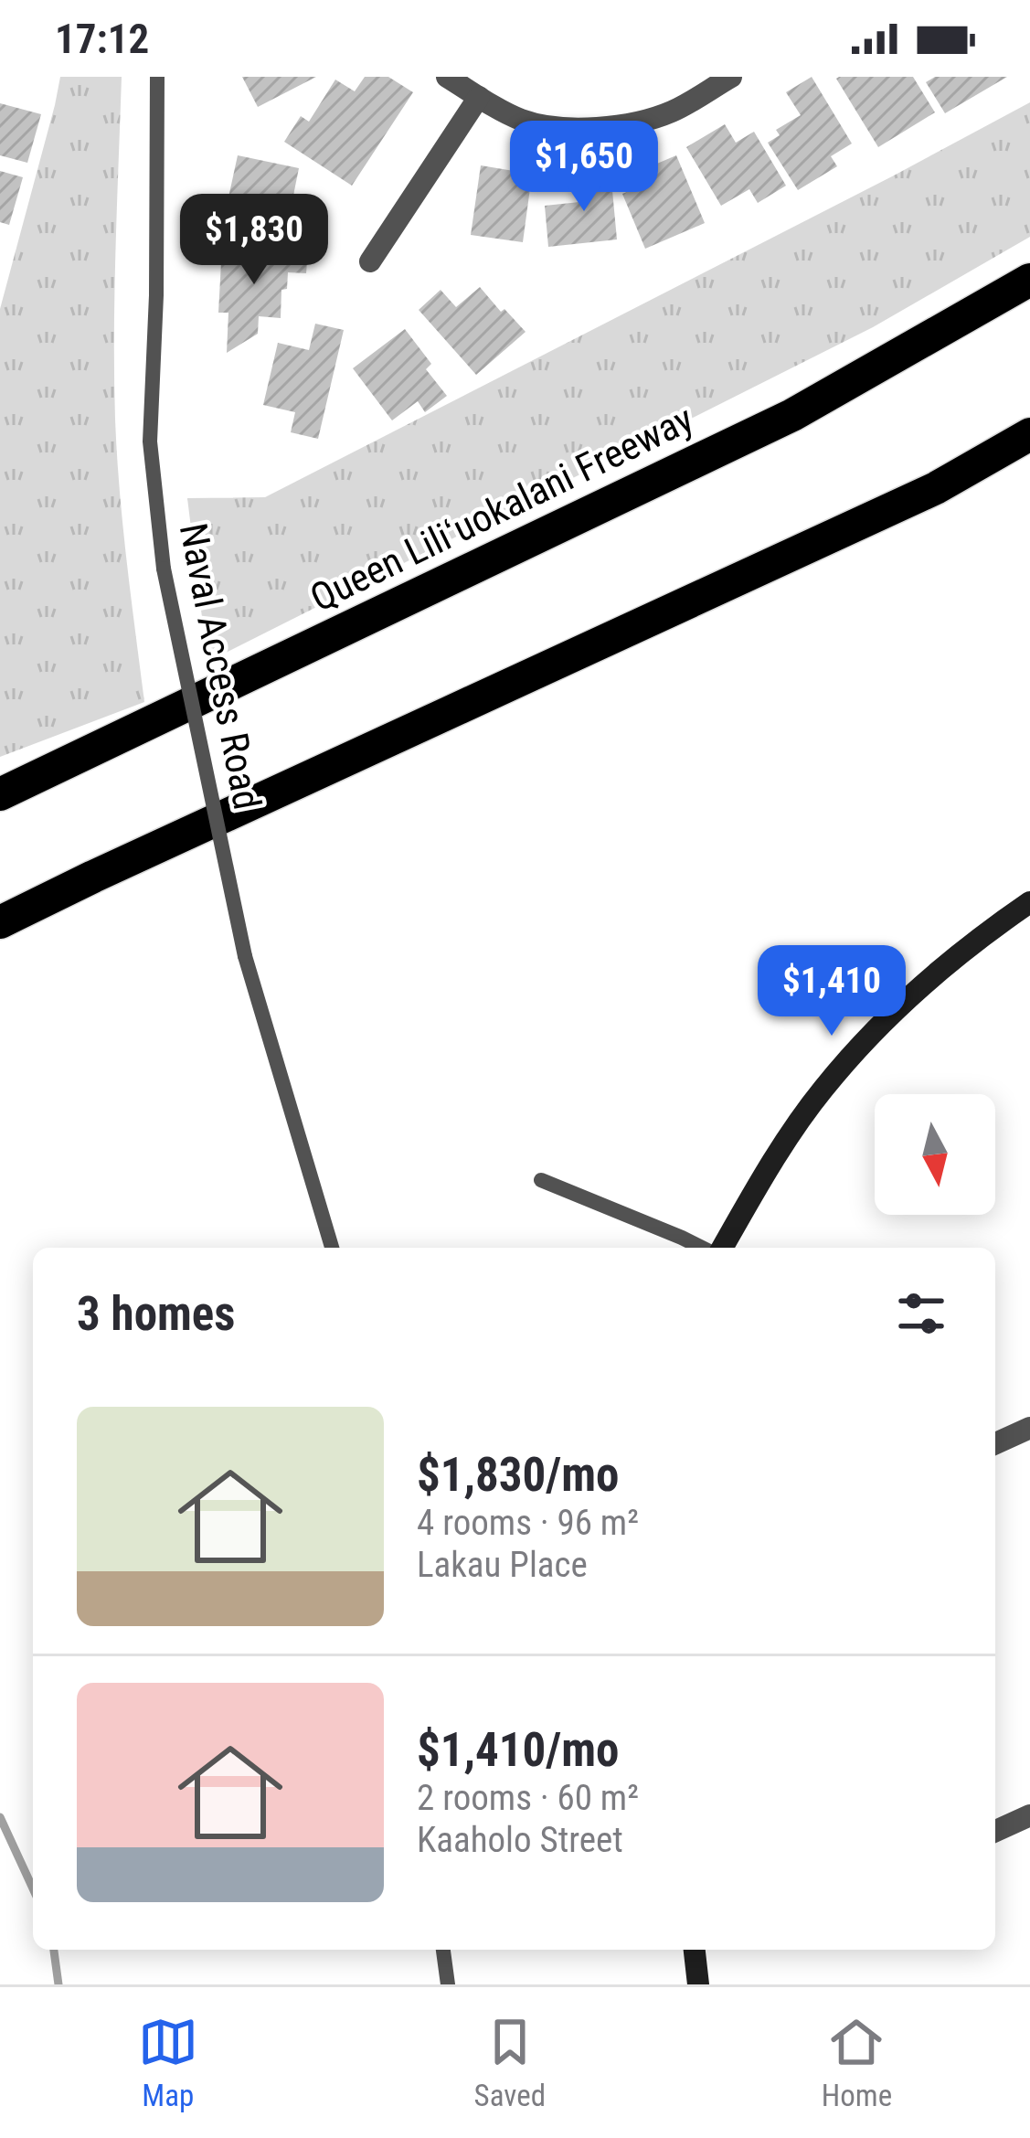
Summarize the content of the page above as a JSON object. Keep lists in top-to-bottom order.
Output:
{
  "streets": {
    "highway": ["Queen Liliʻuokalani Freeway"],
    "lane": ["Naval Access Road"]
  },
  "north": "bottom",
  "page": {
    "status": "17:12",
    "price": ["$1,650", "$1,830", "$1,410"],
    "heading": "3 homes",
    "list": [
      {
        "name": "$1,830/mo",
        "note": "4 rooms · 96 m² · Lakau Place"
      },
      {
        "name": "$1,410/mo",
        "note": "2 rooms · 60 m² · Kaaholo Street"
      }
    ],
    "tabs": ["Map", "Saved", "Home"]
  }
}
